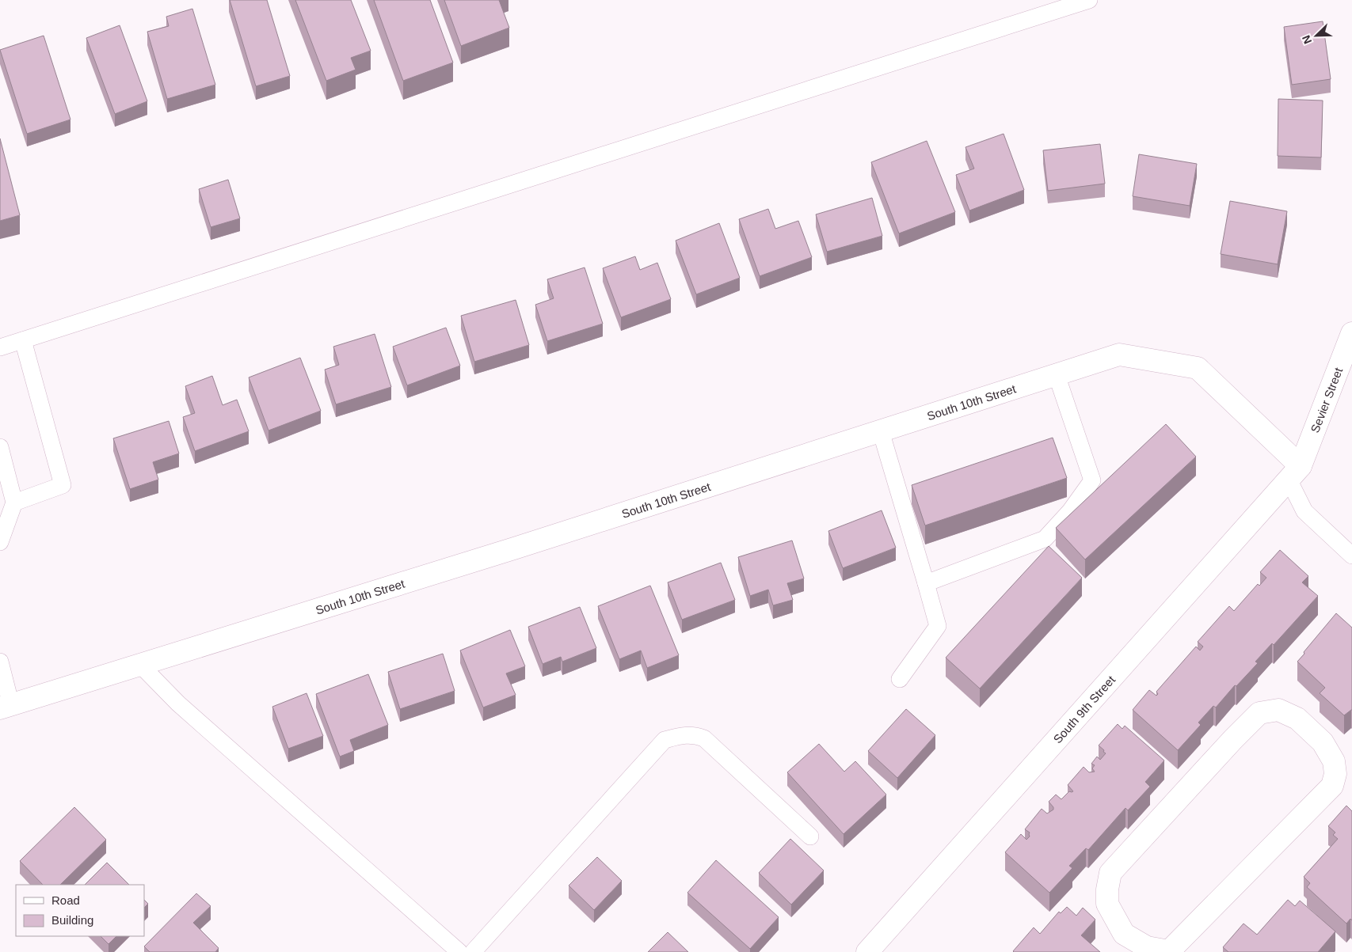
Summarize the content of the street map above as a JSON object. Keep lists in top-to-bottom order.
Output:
{
  "streets": {
    "street": ["Sevier Street", "South 10th Street", "South 9th Street"]
  },
  "crossings": [
    ["Sevier Street", "South 10th Street"],
    ["Sevier Street", "South 9th Street"],
    ["South 10th Street", "South 9th Street"]
  ],
  "legend": ["Road", "Building"],
  "north": "bottom left"
}
